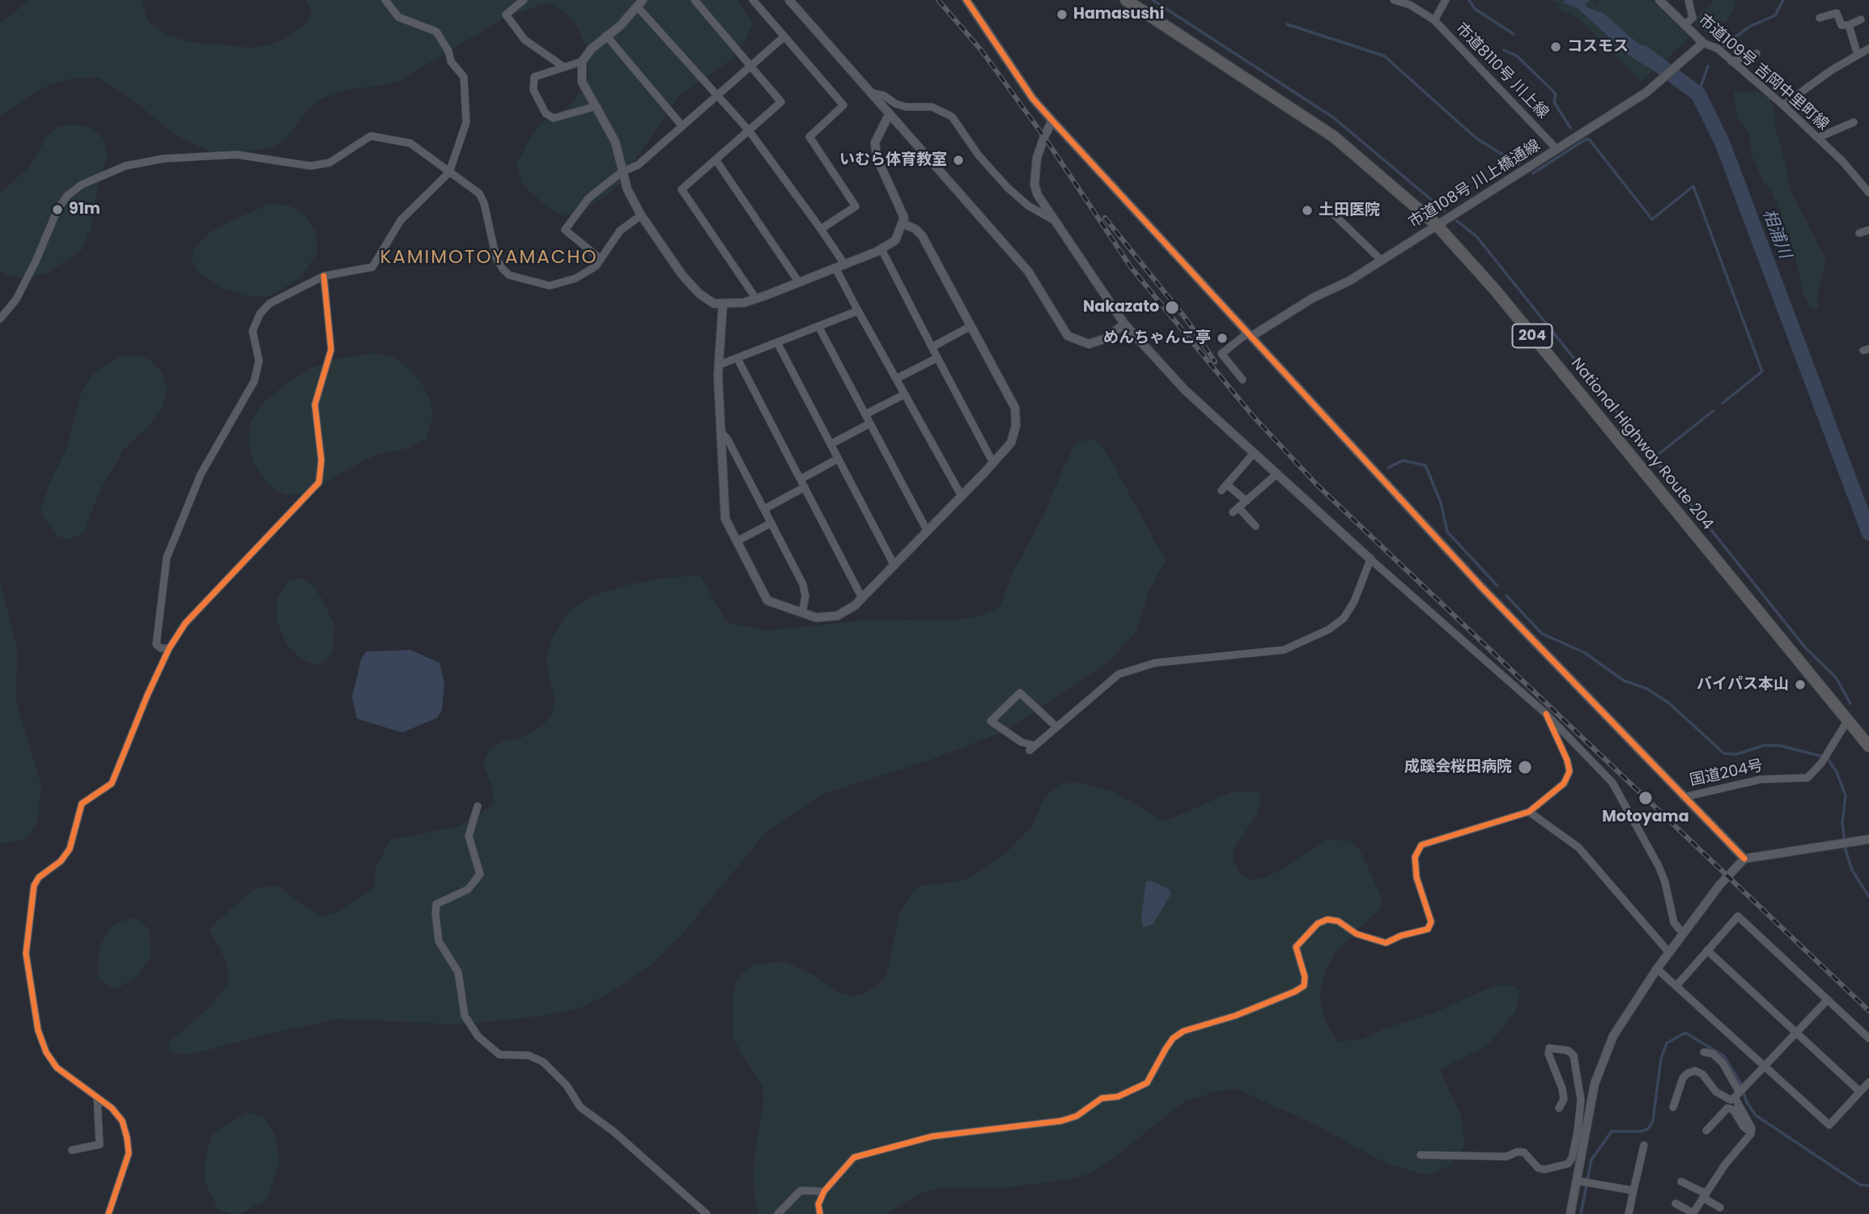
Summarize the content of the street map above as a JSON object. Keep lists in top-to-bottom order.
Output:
{
  "streets": {
    "highway": ["204", "National Highway Route 204"],
    "street": [
      "市道8110号 川上線",
      "市道109号 吉岡中里町線",
      "市道108号 川上橋通線",
      "国道204号"
    ]
  },
  "crossings": [
    ["市道8110号 川上線", "市道108号 川上橋通線"],
    ["市道109号 吉岡中里町線", "市道108号 川上橋通線"],
    ["市道108号 川上橋通線", "National Highway Route 204"],
    ["National Highway Route 204", "国道204号"]
  ],
  "districts": ["KAMIMOTOYAMACHO"],
  "water": ["相浦川"],
  "places": [
    "Hamasushi",
    "コスモス",
    "いむら体育教室",
    "91m",
    "土田医院",
    "Nakazato",
    "めんちゃんこ亭",
    "バイパス本山",
    "成蹊会桜田病院",
    "Motoyama"
  ]
}
